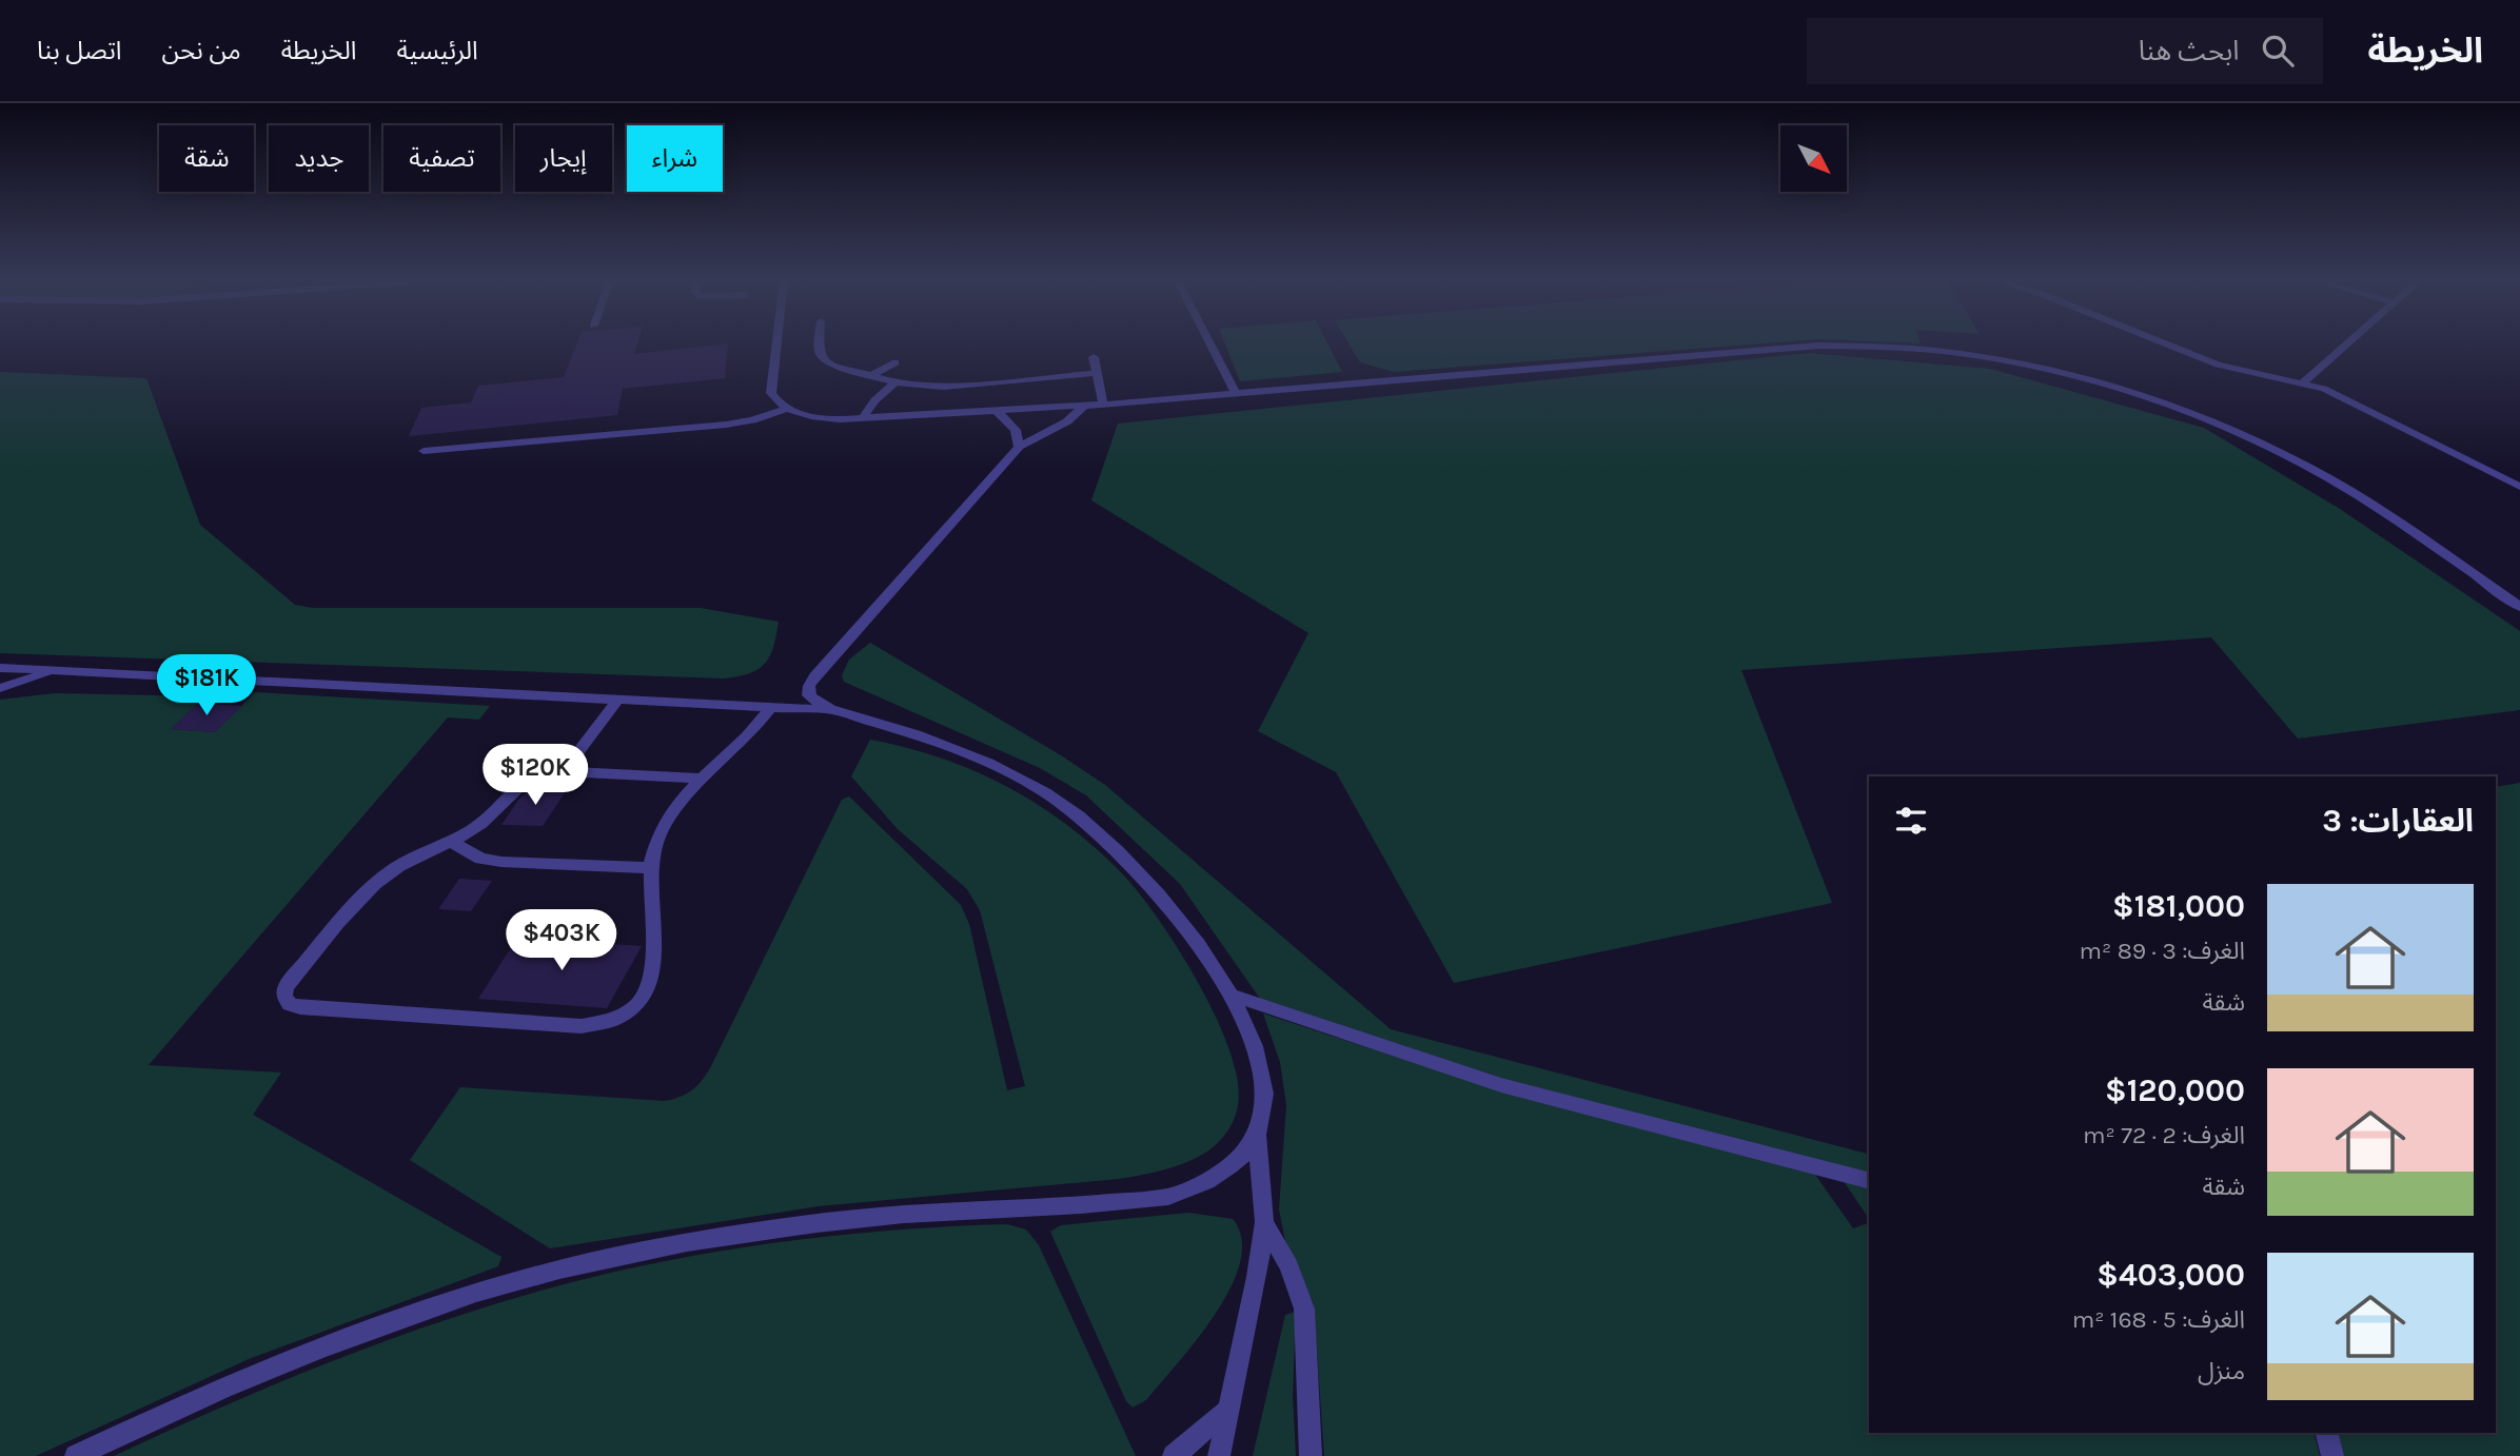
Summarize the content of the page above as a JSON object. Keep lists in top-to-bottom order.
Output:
{
  "north": "bottom right",
  "page": {
    "header": "الخريطة",
    "search": "ابحث هنا",
    "nav": [
      "الرئيسية",
      "الخريطة",
      "من نحن",
      "اتصل بنا"
    ],
    "chip": [
      "شراء",
      "إيجار",
      "تصفية",
      "جديد",
      "شقة"
    ],
    "price": ["$181K", "$120K", "$403K"],
    "heading": "العقارات: 3",
    "list": [
      {
        "name": "$181,000",
        "note": "الغرف: 3 · 89 m² · شقة"
      },
      {
        "name": "$120,000",
        "note": "الغرف: 2 · 72 m² · شقة"
      },
      {
        "name": "$403,000",
        "note": "الغرف: 5 · 168 m² · منزل"
      }
    ]
  }
}
